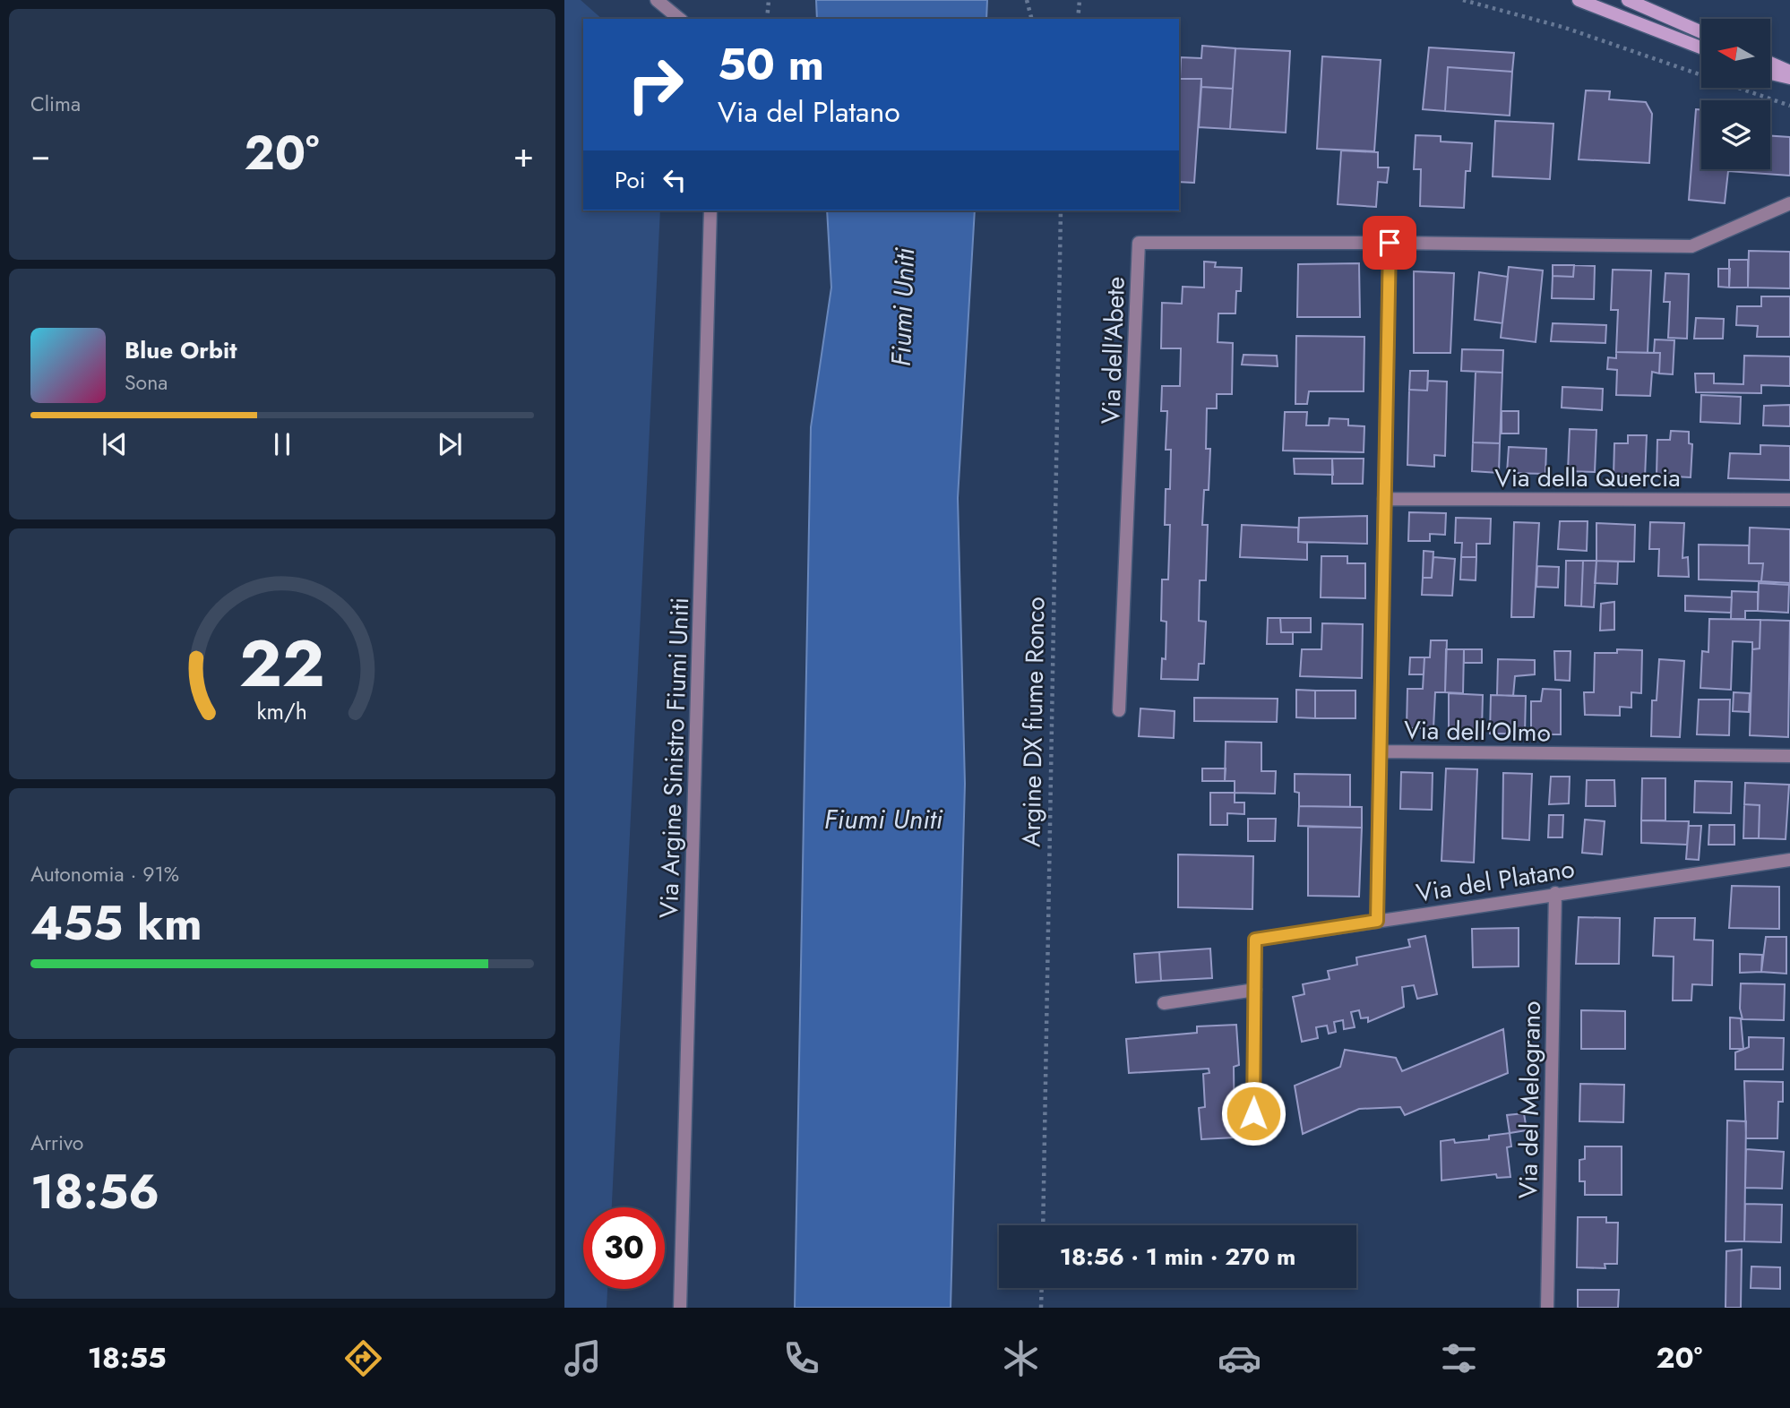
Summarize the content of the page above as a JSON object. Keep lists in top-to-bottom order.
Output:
{
  "streets": {
    "street": [
      "Via dell'Abete",
      "Via della Quercia",
      "Via dell'Olmo",
      "Via Argine Sinistro Fiumi Uniti",
      "Via del Platano",
      "Via del Melograno"
    ],
    "path": ["Argine DX fiume Ronco"]
  },
  "crossings": [
    ["Via della Quercia", "Via dell'Olmo"],
    ["Via del Platano", "Via del Melograno"]
  ],
  "water": ["Fiumi Uniti"],
  "north": "left",
  "page": {
    "tile": [
      "Clima",
      ["Autonomia · 91%", "455 km"],
      ["Arrivo", "18:56"]
    ],
    "turn": ["50 m", "Via del Platano"],
    "heat": ["−", "20°", "+"],
    "then": "Poi",
    "song": ["Blue Orbit", "Sona"],
    "limit": "30",
    "trip": "18:56 · 1 min · 270 m",
    "tabs": ["18:55", "20°"],
    "gauge": ["22", "km/h"]
  }
}
